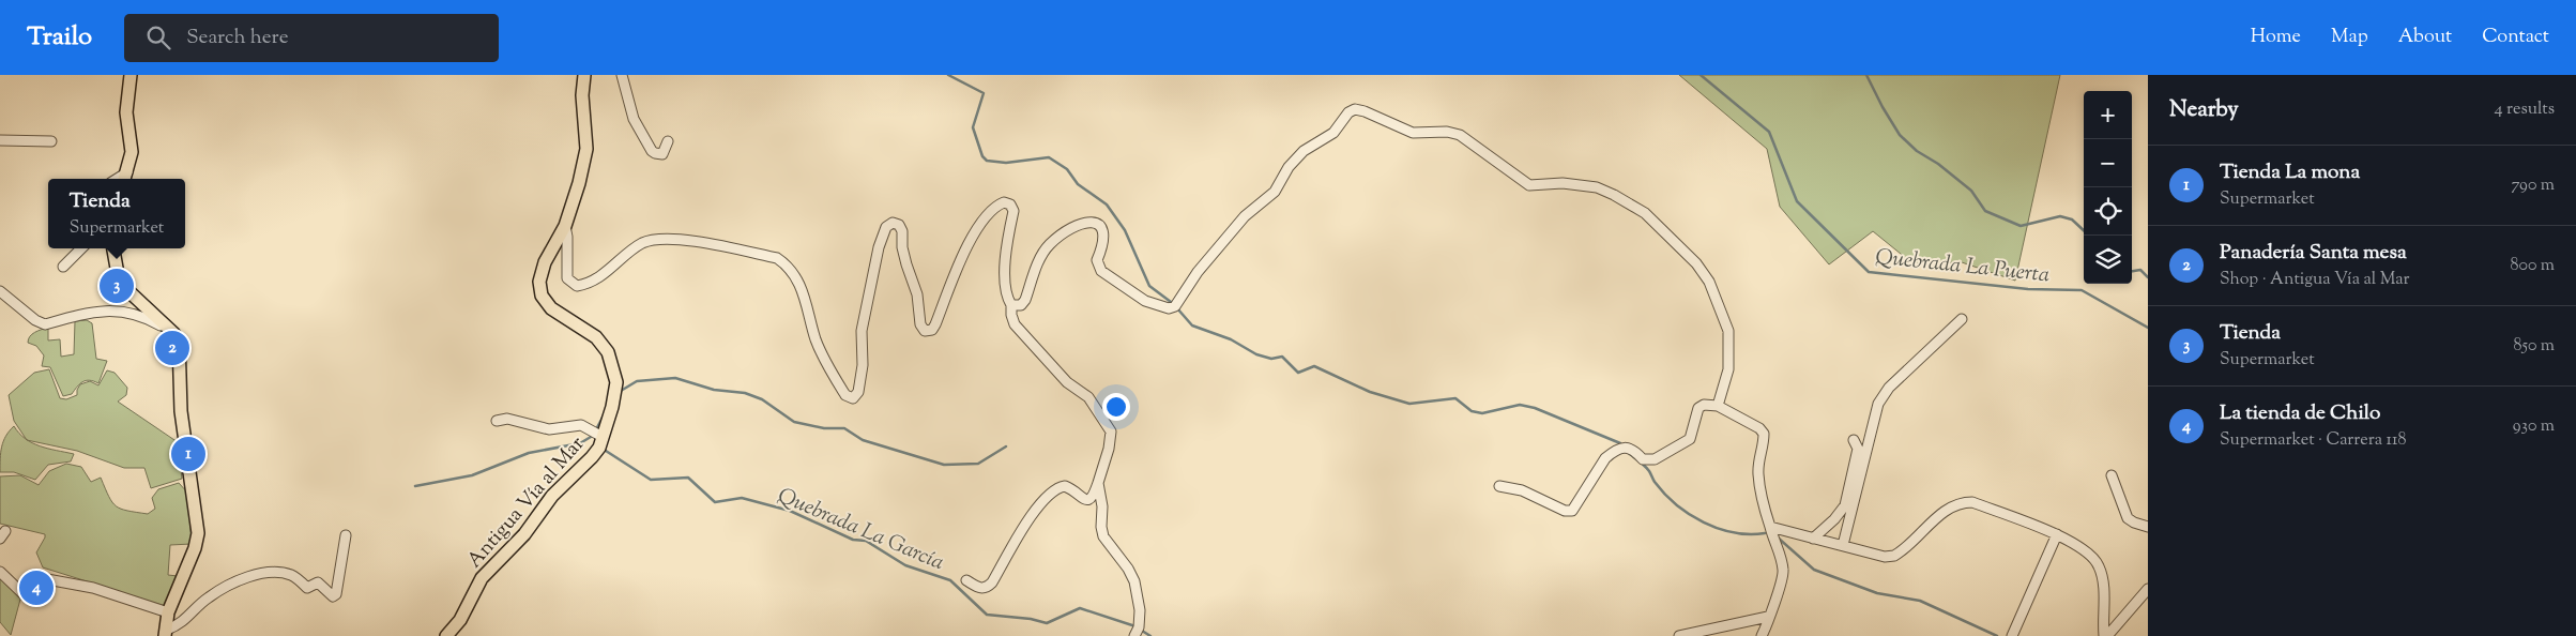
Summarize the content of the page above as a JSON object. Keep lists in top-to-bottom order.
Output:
{
  "streets": {
    "main road": ["Antigua Vía al Mar"]
  },
  "water": ["Quebrada La Puerta", "Quebrada La García"],
  "page": {
    "header": "Trailo",
    "search": "Search here",
    "nav": [
      "Home",
      "Map",
      "About",
      "Contact"
    ],
    "heading": ["Nearby", "4 results"],
    "map_buttons": ["+", "−"],
    "list": [
      {
        "mark": "1",
        "name": "Tienda La mona",
        "note": "Supermarket",
        "value": "790 m"
      },
      {
        "mark": "2",
        "name": "Panadería Santa mesa",
        "note": "Shop · Antigua Vía al Mar",
        "value": "800 m"
      },
      {
        "mark": "3",
        "name": "Tienda",
        "note": "Supermarket",
        "value": "850 m"
      },
      {
        "mark": "4",
        "name": "La tienda de Chilo",
        "note": "Supermarket · Carrera 118",
        "value": "930 m"
      }
    ],
    "popup": ["Tienda", "Supermarket"],
    "pins": [
      "3",
      "2",
      "1",
      "4"
    ]
  }
}
